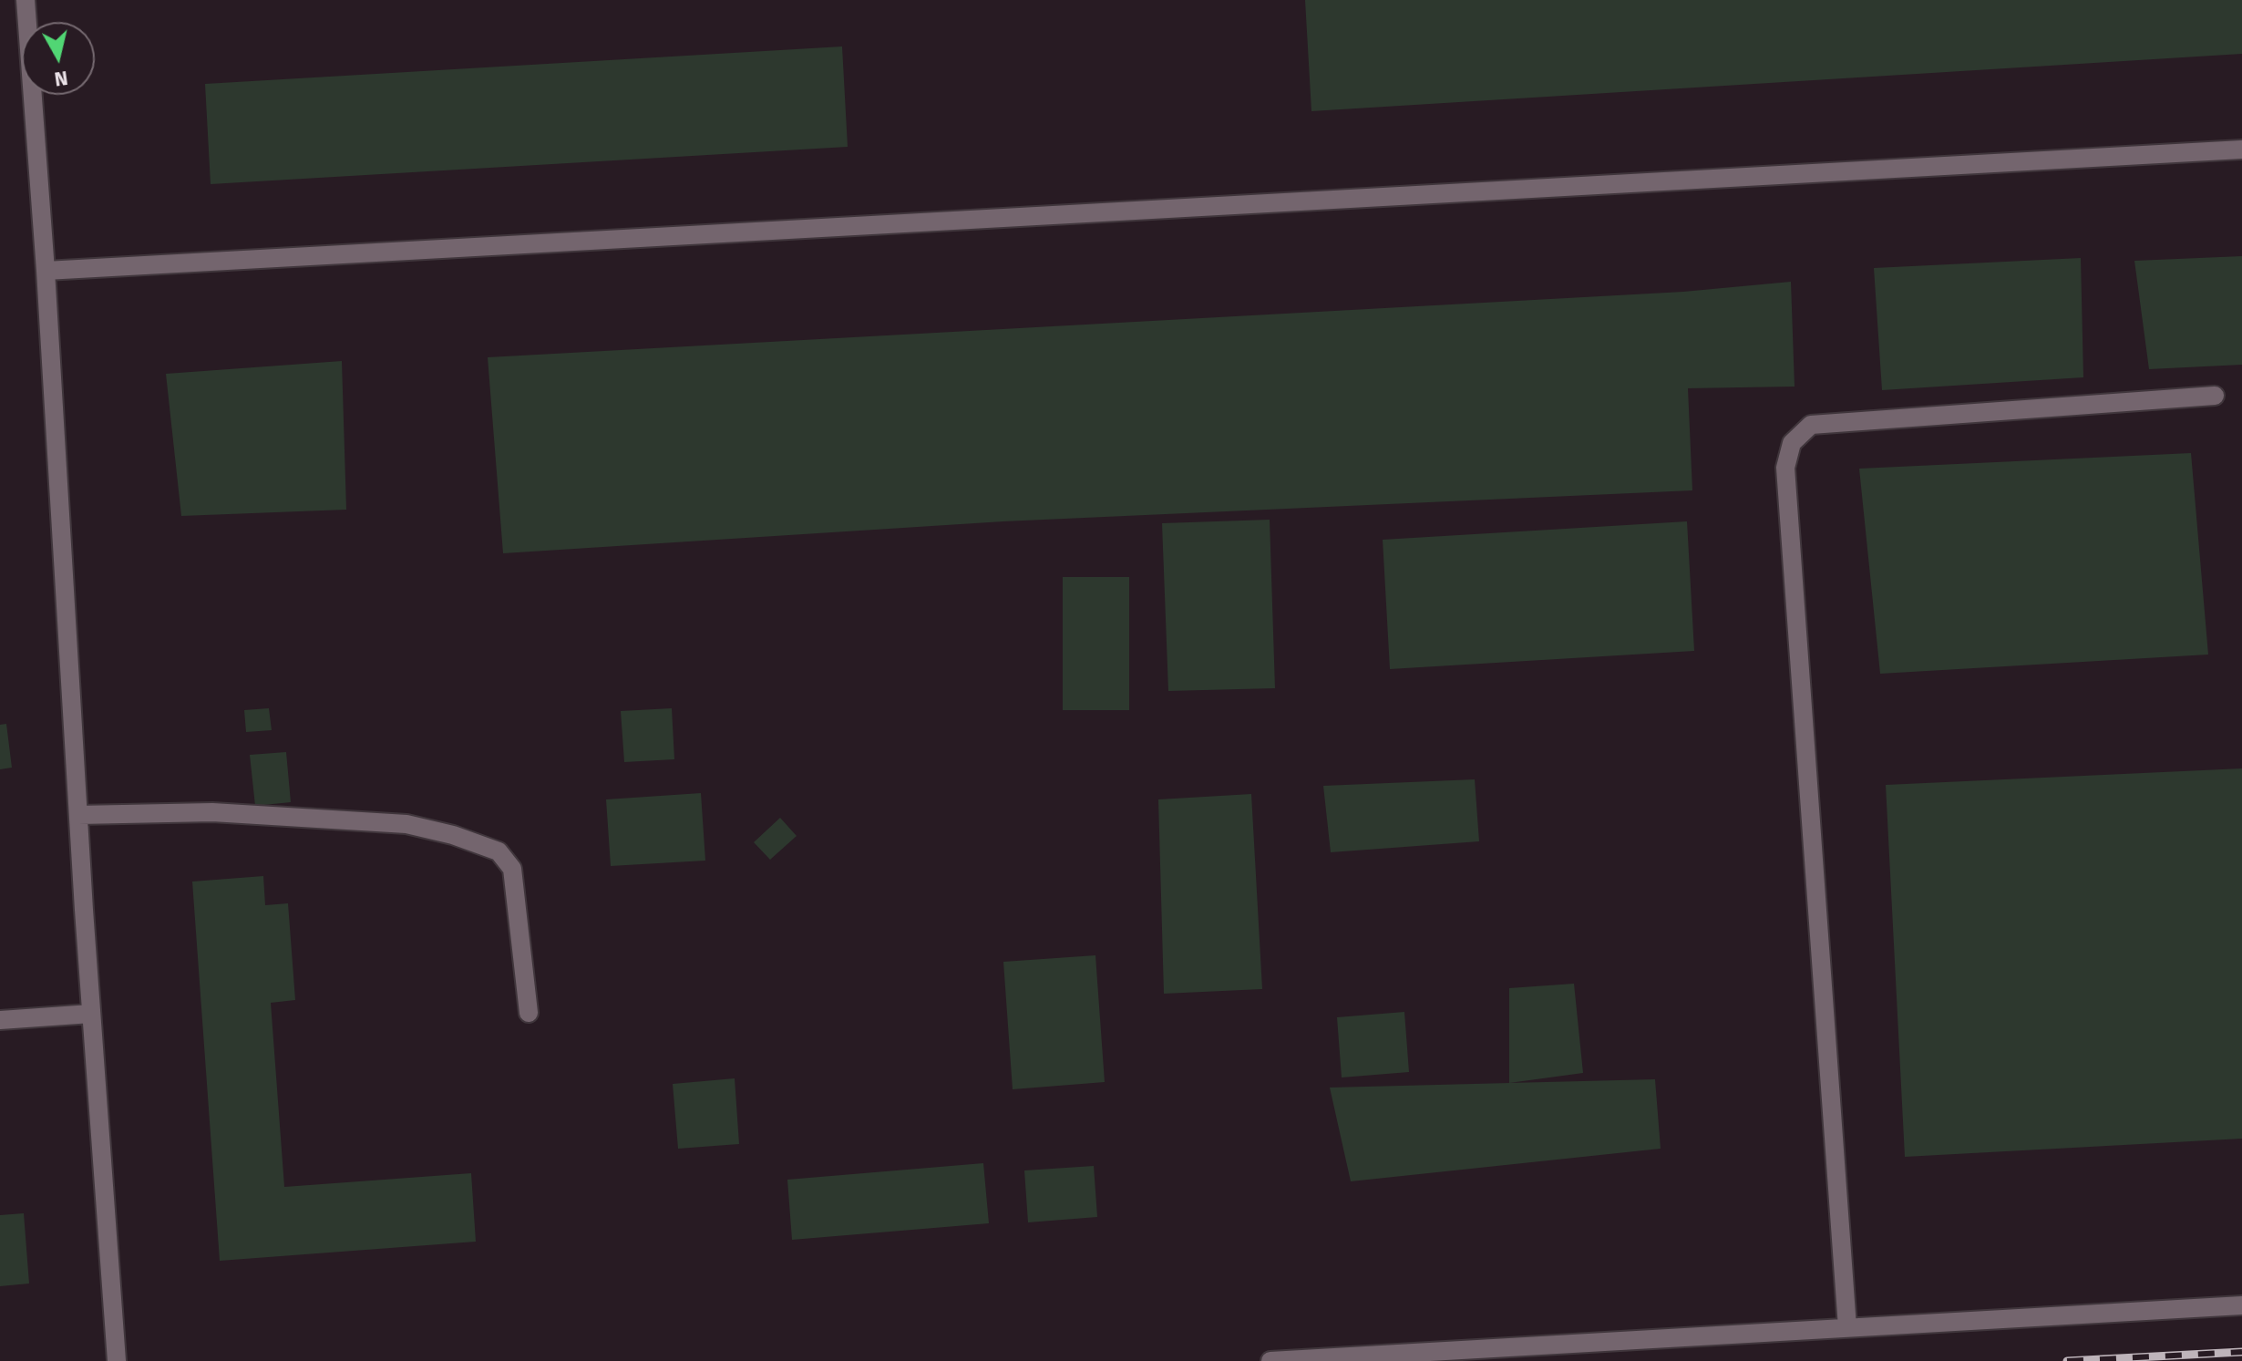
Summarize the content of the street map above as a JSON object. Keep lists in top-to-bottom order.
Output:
{
  "north": "bottom"
}
